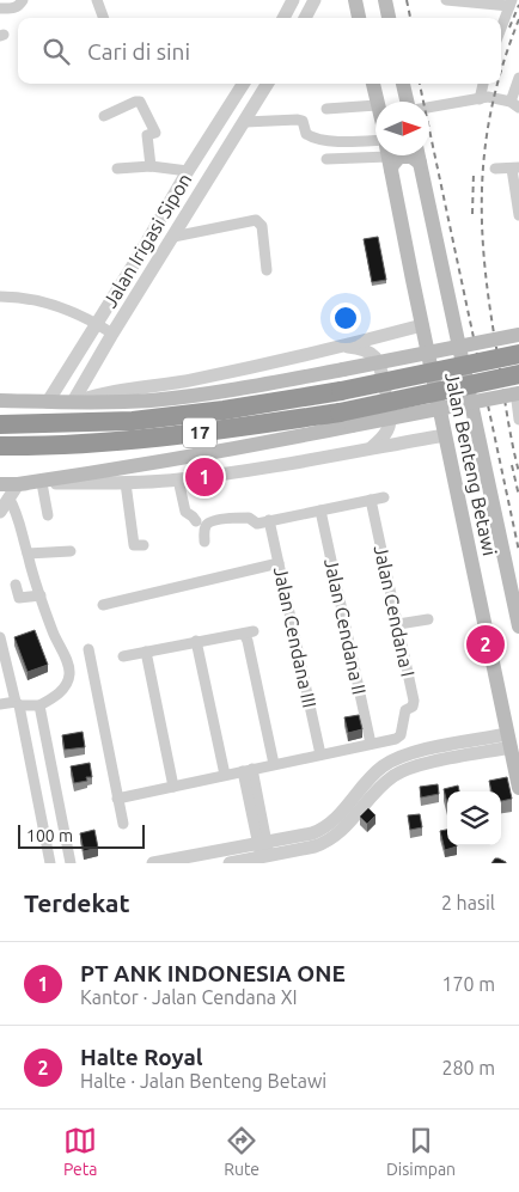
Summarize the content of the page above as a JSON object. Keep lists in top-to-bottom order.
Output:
{
  "streets": {
    "highway": ["17"],
    "main road": ["Jalan Benteng Betawi"],
    "street": [
      "Jalan Irigasi Sipon",
      "Jalan Cendana I",
      "Jalan Cendana II",
      "Jalan Cendana III"
    ]
  },
  "crossings": [
    ["Jalan Cendana I", "Jalan Cendana II"]
  ],
  "scale_bar": "100 m",
  "north": "right",
  "page": {
    "search": "Cari di sini",
    "pins": ["1", "2"],
    "scale": "100 m",
    "heading": ["Terdekat", "2 hasil"],
    "list": [
      {
        "mark": "1",
        "name": "PT ANK INDONESIA ONE",
        "note": "Kantor · Jalan Cendana XI",
        "value": "170 m"
      },
      {
        "mark": "2",
        "name": "Halte Royal",
        "note": "Halte · Jalan Benteng Betawi",
        "value": "280 m"
      }
    ],
    "nav": ["Peta", "Rute", "Disimpan"]
  }
}
